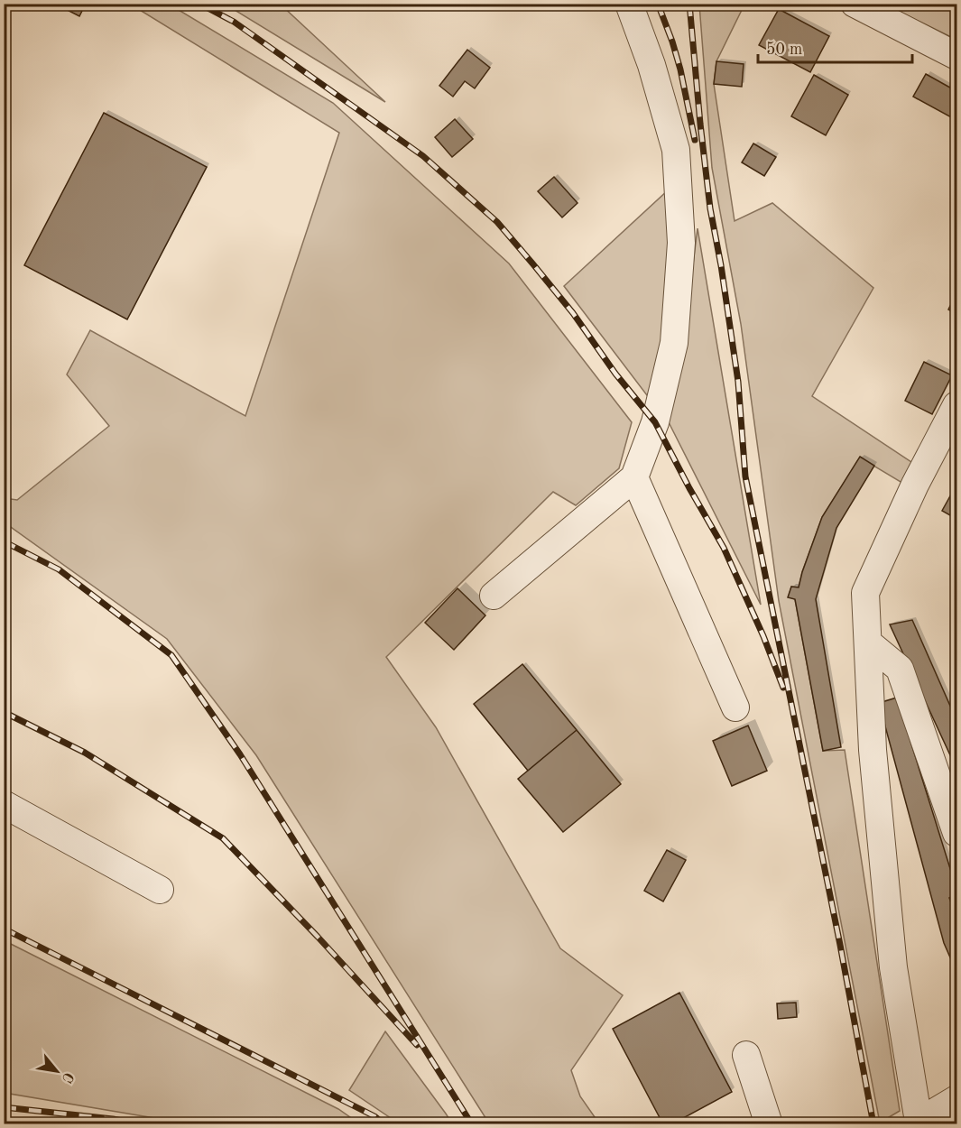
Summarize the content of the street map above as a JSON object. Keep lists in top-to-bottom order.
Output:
{
  "scale_bar": "50 m",
  "north": "bottom right"
}
